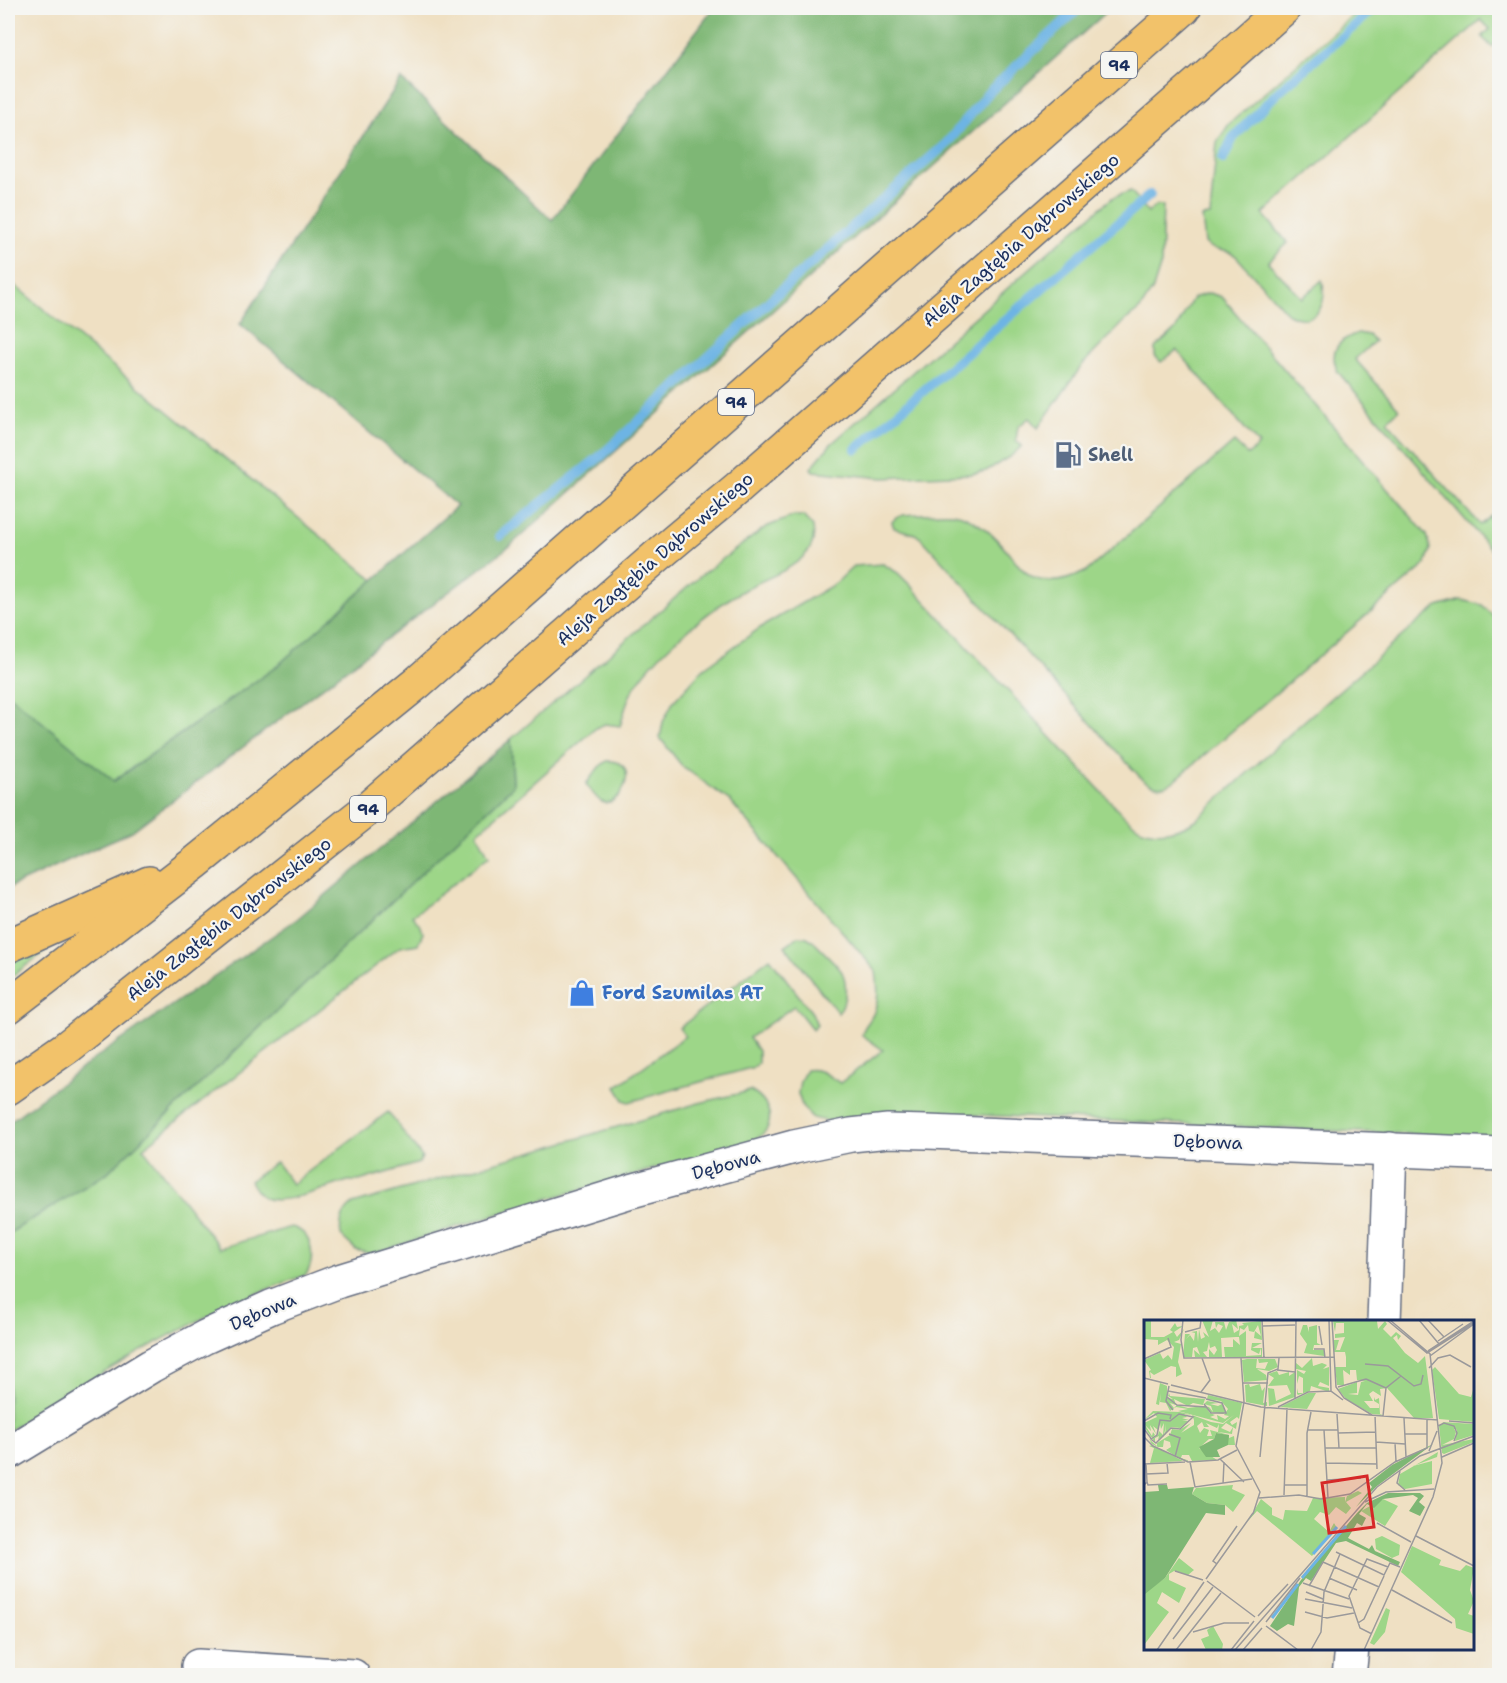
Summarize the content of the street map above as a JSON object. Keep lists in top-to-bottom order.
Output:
{
  "streets": {
    "main road": ["94", "Aleja Zagłębia Dąbrowskiego"],
    "street": ["Dębowa"]
  },
  "places": {
    "fuel station": ["Shell"],
    "shop": ["Ford Szumilas AT"]
  }
}
